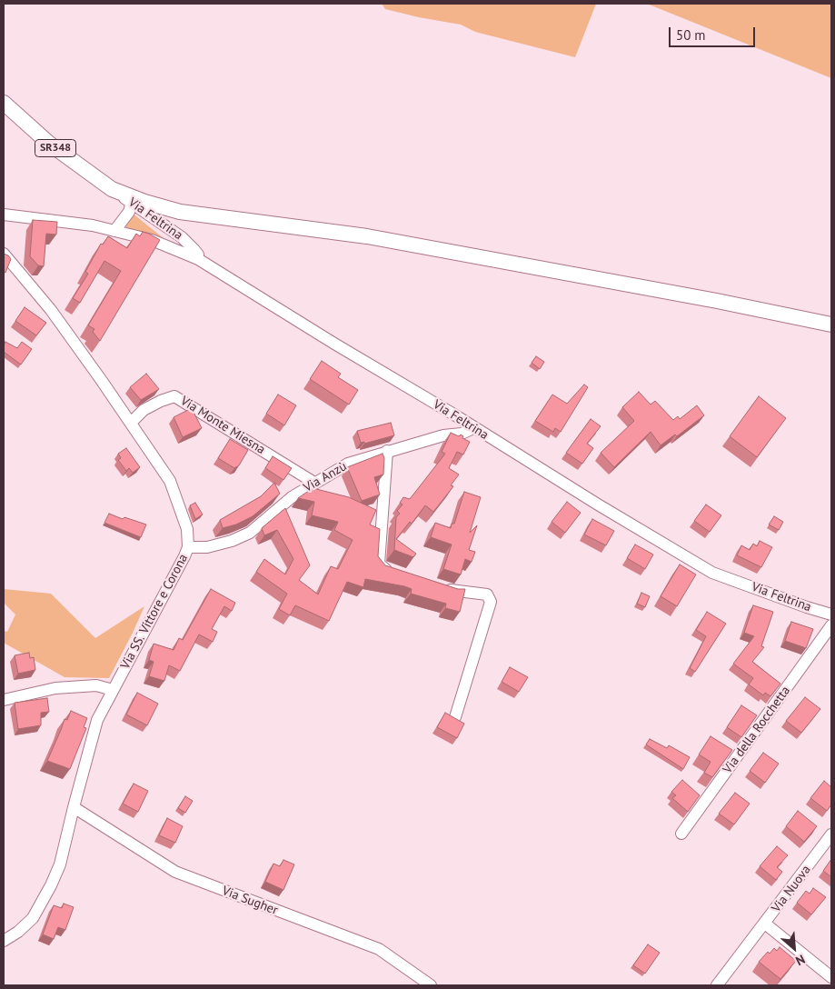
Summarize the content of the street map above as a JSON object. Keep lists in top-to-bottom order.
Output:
{
  "streets": {
    "main road": ["SR348", "Via Feltrina"],
    "street": [
      "Via Monte Miesna",
      "Via Anzù",
      "Via SS. Vittore e Corona",
      "Via della Rocchetta",
      "Via Nuova",
      "Via Sugher"
    ]
  },
  "crossings": [
    ["Via Feltrina", "Via Anzù"],
    ["Via Monte Miesna", "Via Anzù"],
    ["Via Monte Miesna", "Via SS. Vittore e Corona"],
    ["Via Anzù", "Via SS. Vittore e Corona"],
    ["Via SS. Vittore e Corona", "Via Sugher"]
  ],
  "scale_bar": "50 m",
  "north": "bottom right"
}
